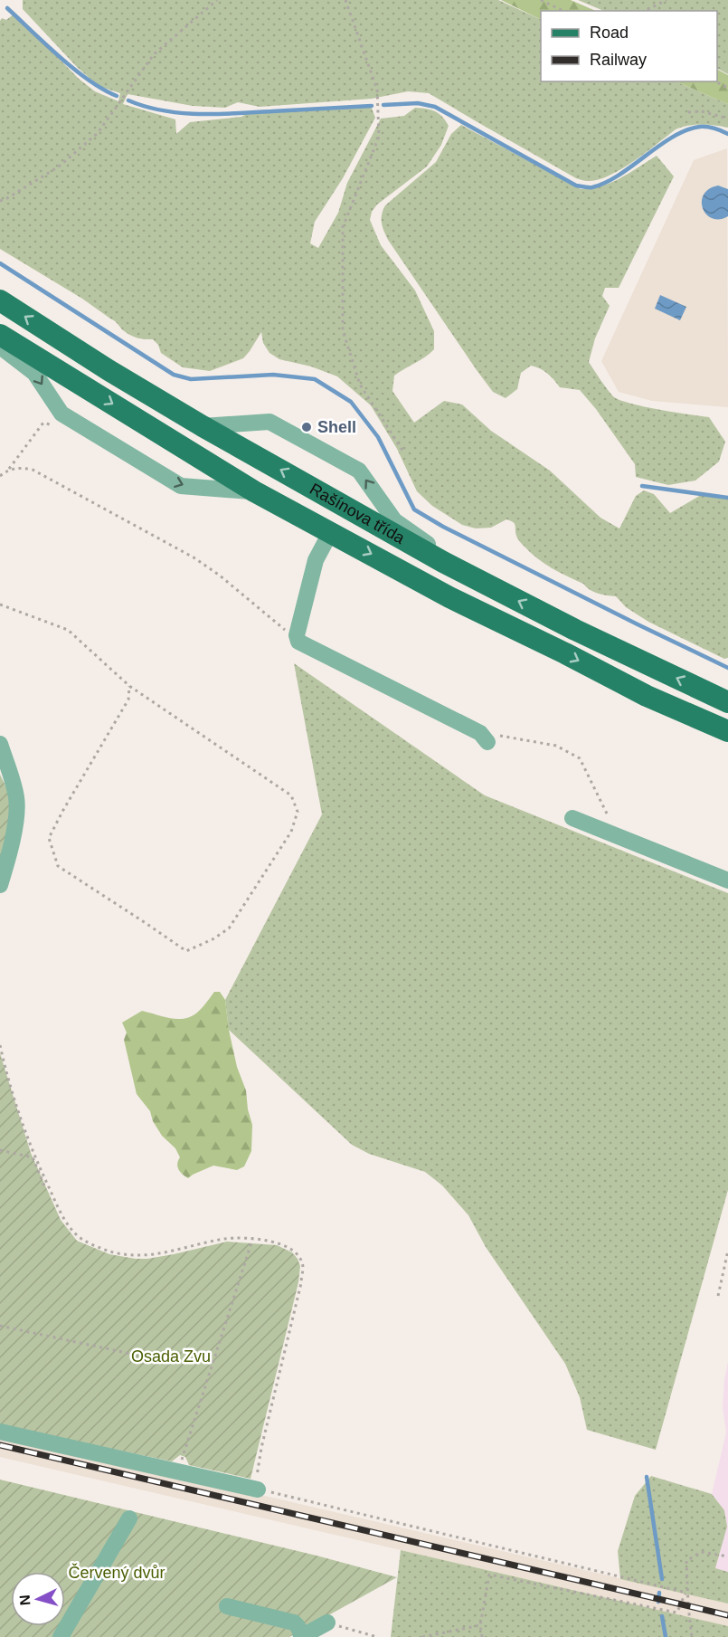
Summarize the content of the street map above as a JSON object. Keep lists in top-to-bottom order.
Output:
{
  "streets": {
    "main road": ["Rašínova třída"]
  },
  "parks": ["Osada Zvu", "Červený dvůr"],
  "places": ["Shell"],
  "legend": ["Road", "Railway"],
  "north": "left"
}
